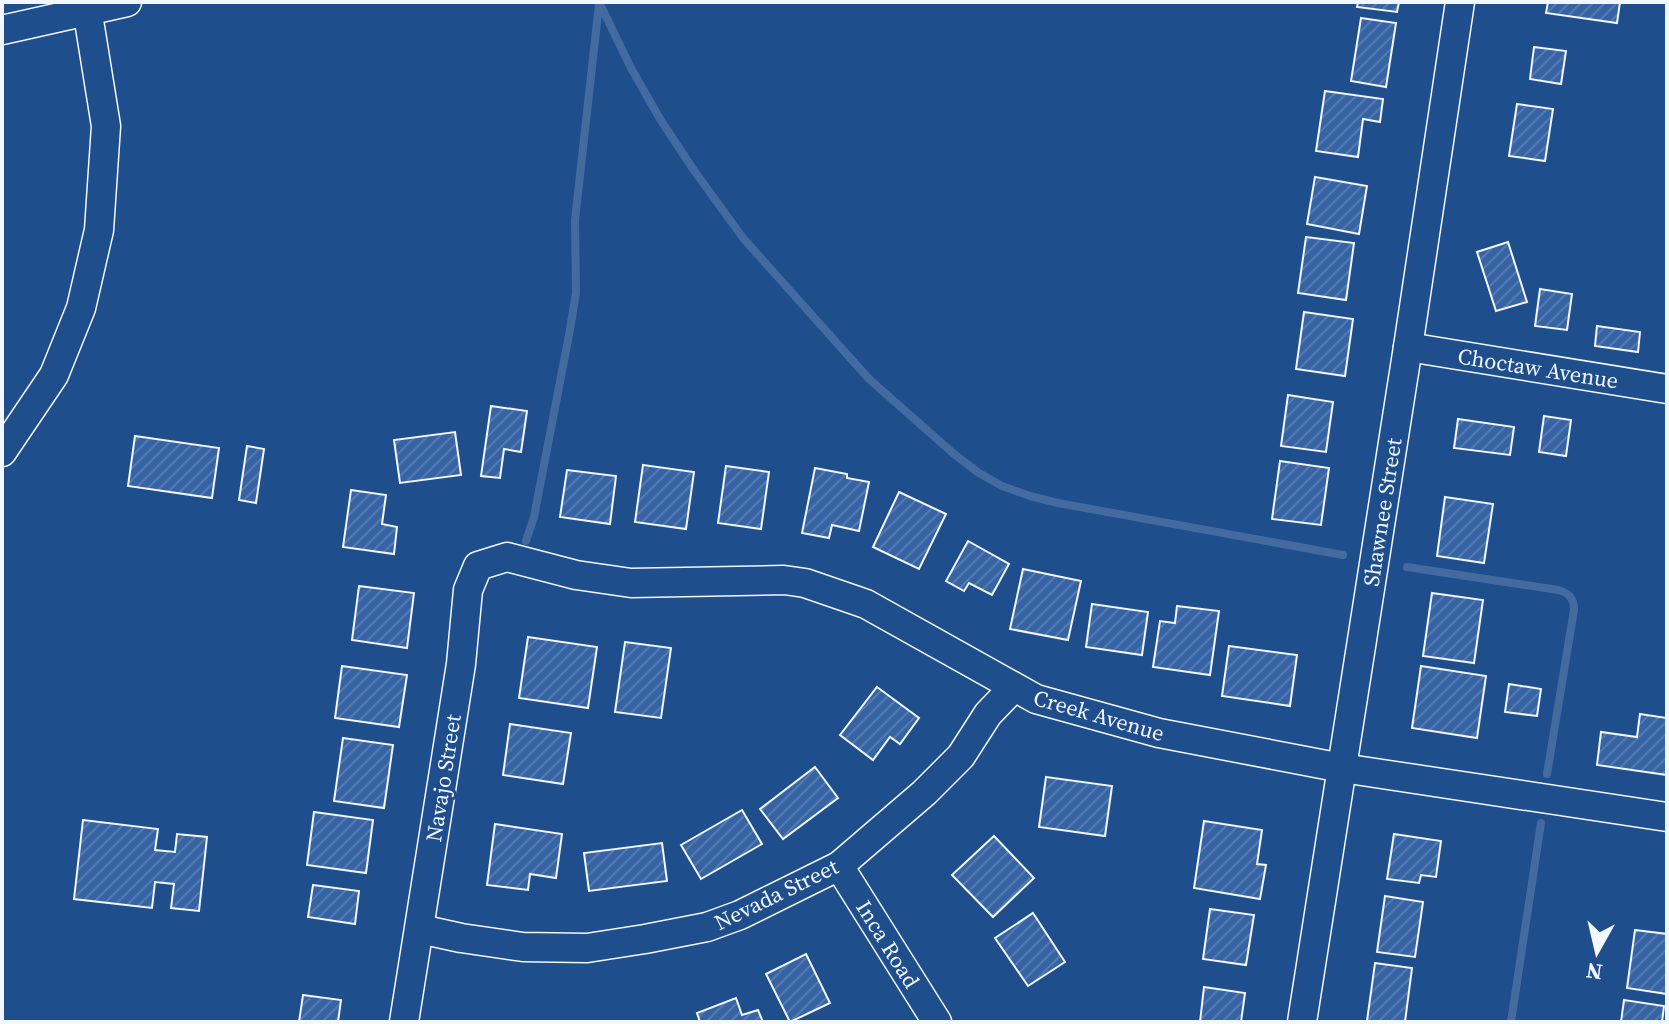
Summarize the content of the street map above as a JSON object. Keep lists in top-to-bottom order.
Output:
{
  "streets": {
    "street": [
      "Choctaw Avenue",
      "Shawnee Street",
      "Creek Avenue",
      "Navajo Street",
      "Nevada Street",
      "Inca Road"
    ]
  },
  "crossings": [
    ["Choctaw Avenue", "Shawnee Street"],
    ["Shawnee Street", "Creek Avenue"],
    ["Creek Avenue", "Navajo Street"],
    ["Creek Avenue", "Nevada Street"],
    ["Navajo Street", "Nevada Street"],
    ["Nevada Street", "Inca Road"]
  ],
  "north": "bottom"
}
